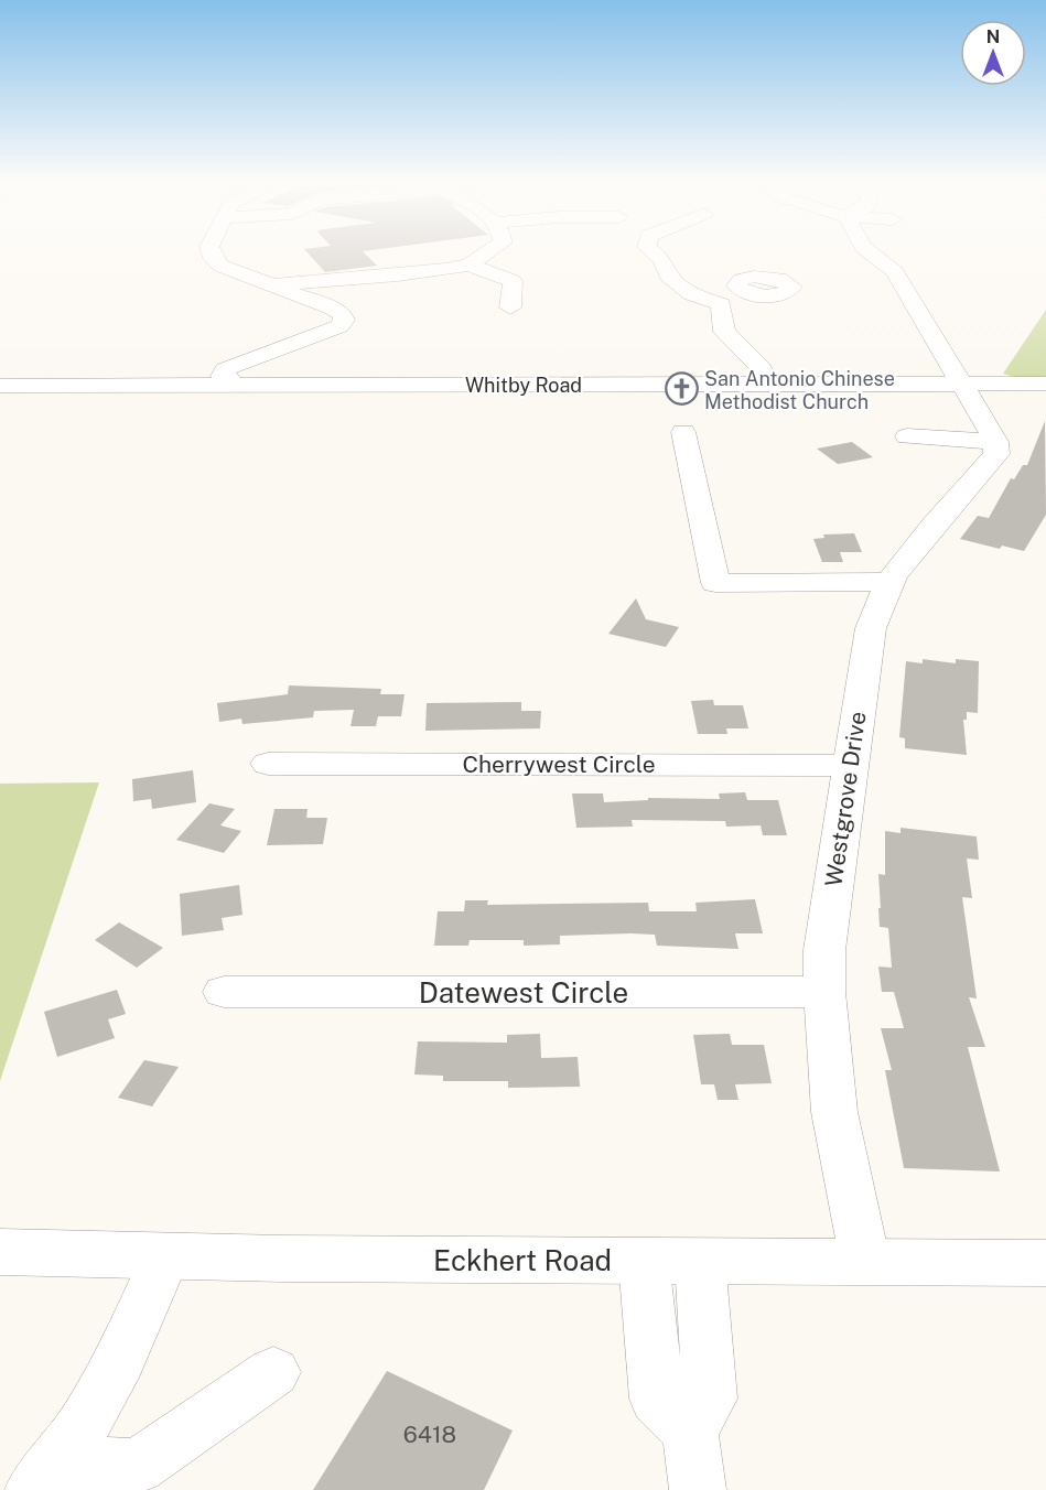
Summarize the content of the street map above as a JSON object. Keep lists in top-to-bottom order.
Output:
{
  "streets": {
    "main road": ["Eckhert Road"],
    "street": [
      "Whitby Road",
      "Cherrywest Circle",
      "Westgrove Drive",
      "Datewest Circle"
    ]
  },
  "crossings": [
    ["Cherrywest Circle", "Westgrove Drive"],
    ["Westgrove Drive", "Datewest Circle"],
    ["Westgrove Drive", "Eckhert Road"]
  ],
  "places": {
    "church": ["San Antonio Chinese Methodist Church"]
  },
  "house_numbers": ["6418"],
  "north": "top"
}
